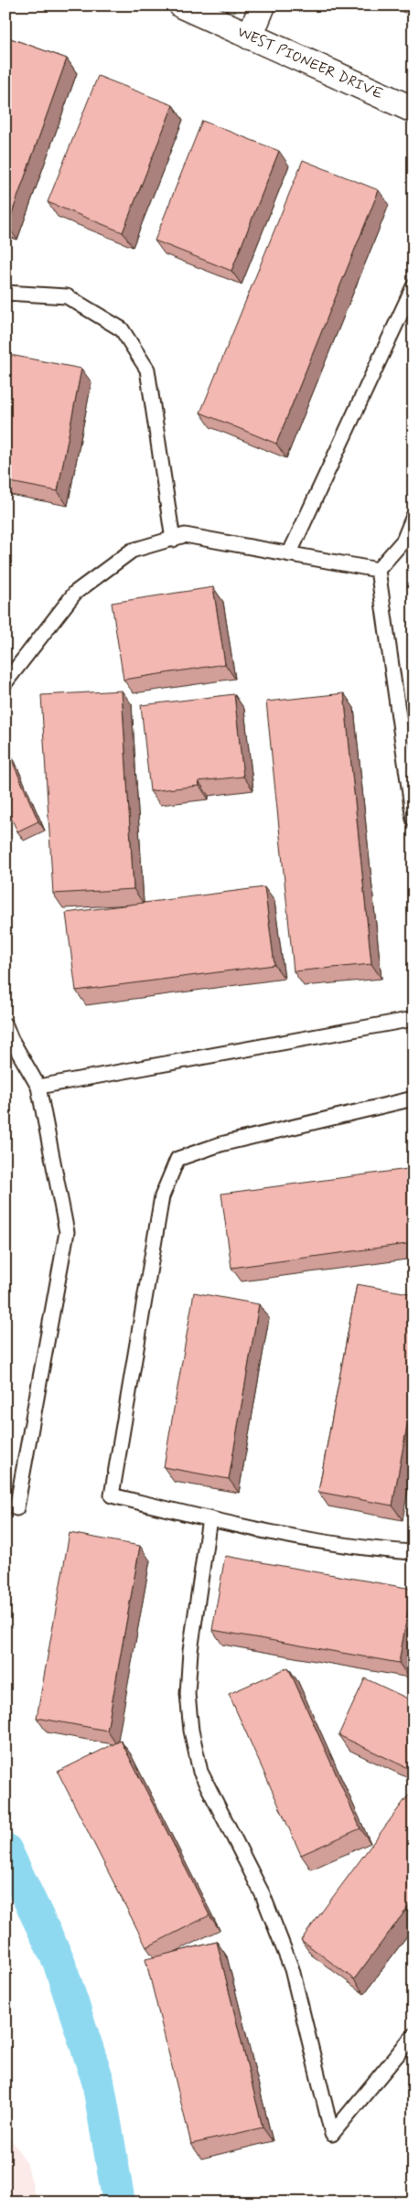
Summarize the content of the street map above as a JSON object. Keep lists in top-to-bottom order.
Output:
{
  "streets": {
    "main road": ["WEST PIONEER DRIVE"]
  }
}
